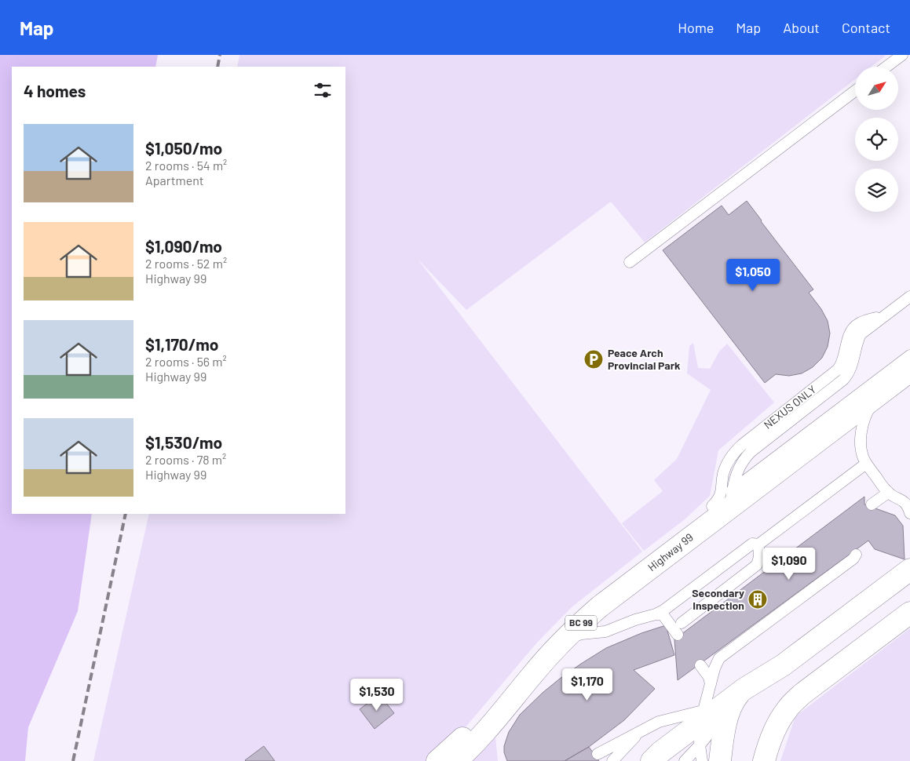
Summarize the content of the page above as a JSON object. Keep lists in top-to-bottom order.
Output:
{
  "streets": {
    "highway": ["Highway 99", "BC 99"],
    "lane": ["NEXUS ONLY"]
  },
  "crossings": [
    ["NEXUS ONLY", "Highway 99"],
    ["NEXUS ONLY", "BC 99"],
    ["Highway 99", "BC 99"]
  ],
  "places": {
    "parking": ["Peace Arch Provincial Park"],
    "building": ["Secondary Inspection"]
  },
  "north": "top right",
  "page": {
    "header": "Map",
    "nav": [
      "Home",
      "Map",
      "About",
      "Contact"
    ],
    "heading": "4 homes",
    "list": [
      {
        "name": "$1,050/mo",
        "note": "2 rooms · 54 m² · Apartment"
      },
      {
        "name": "$1,090/mo",
        "note": "2 rooms · 52 m² · Highway 99"
      },
      {
        "name": "$1,170/mo",
        "note": "2 rooms · 56 m² · Highway 99"
      },
      {
        "name": "$1,530/mo",
        "note": "2 rooms · 78 m² · Highway 99"
      }
    ],
    "price": [
      "$1,050",
      "$1,090",
      "$1,170",
      "$1,530"
    ]
  }
}
